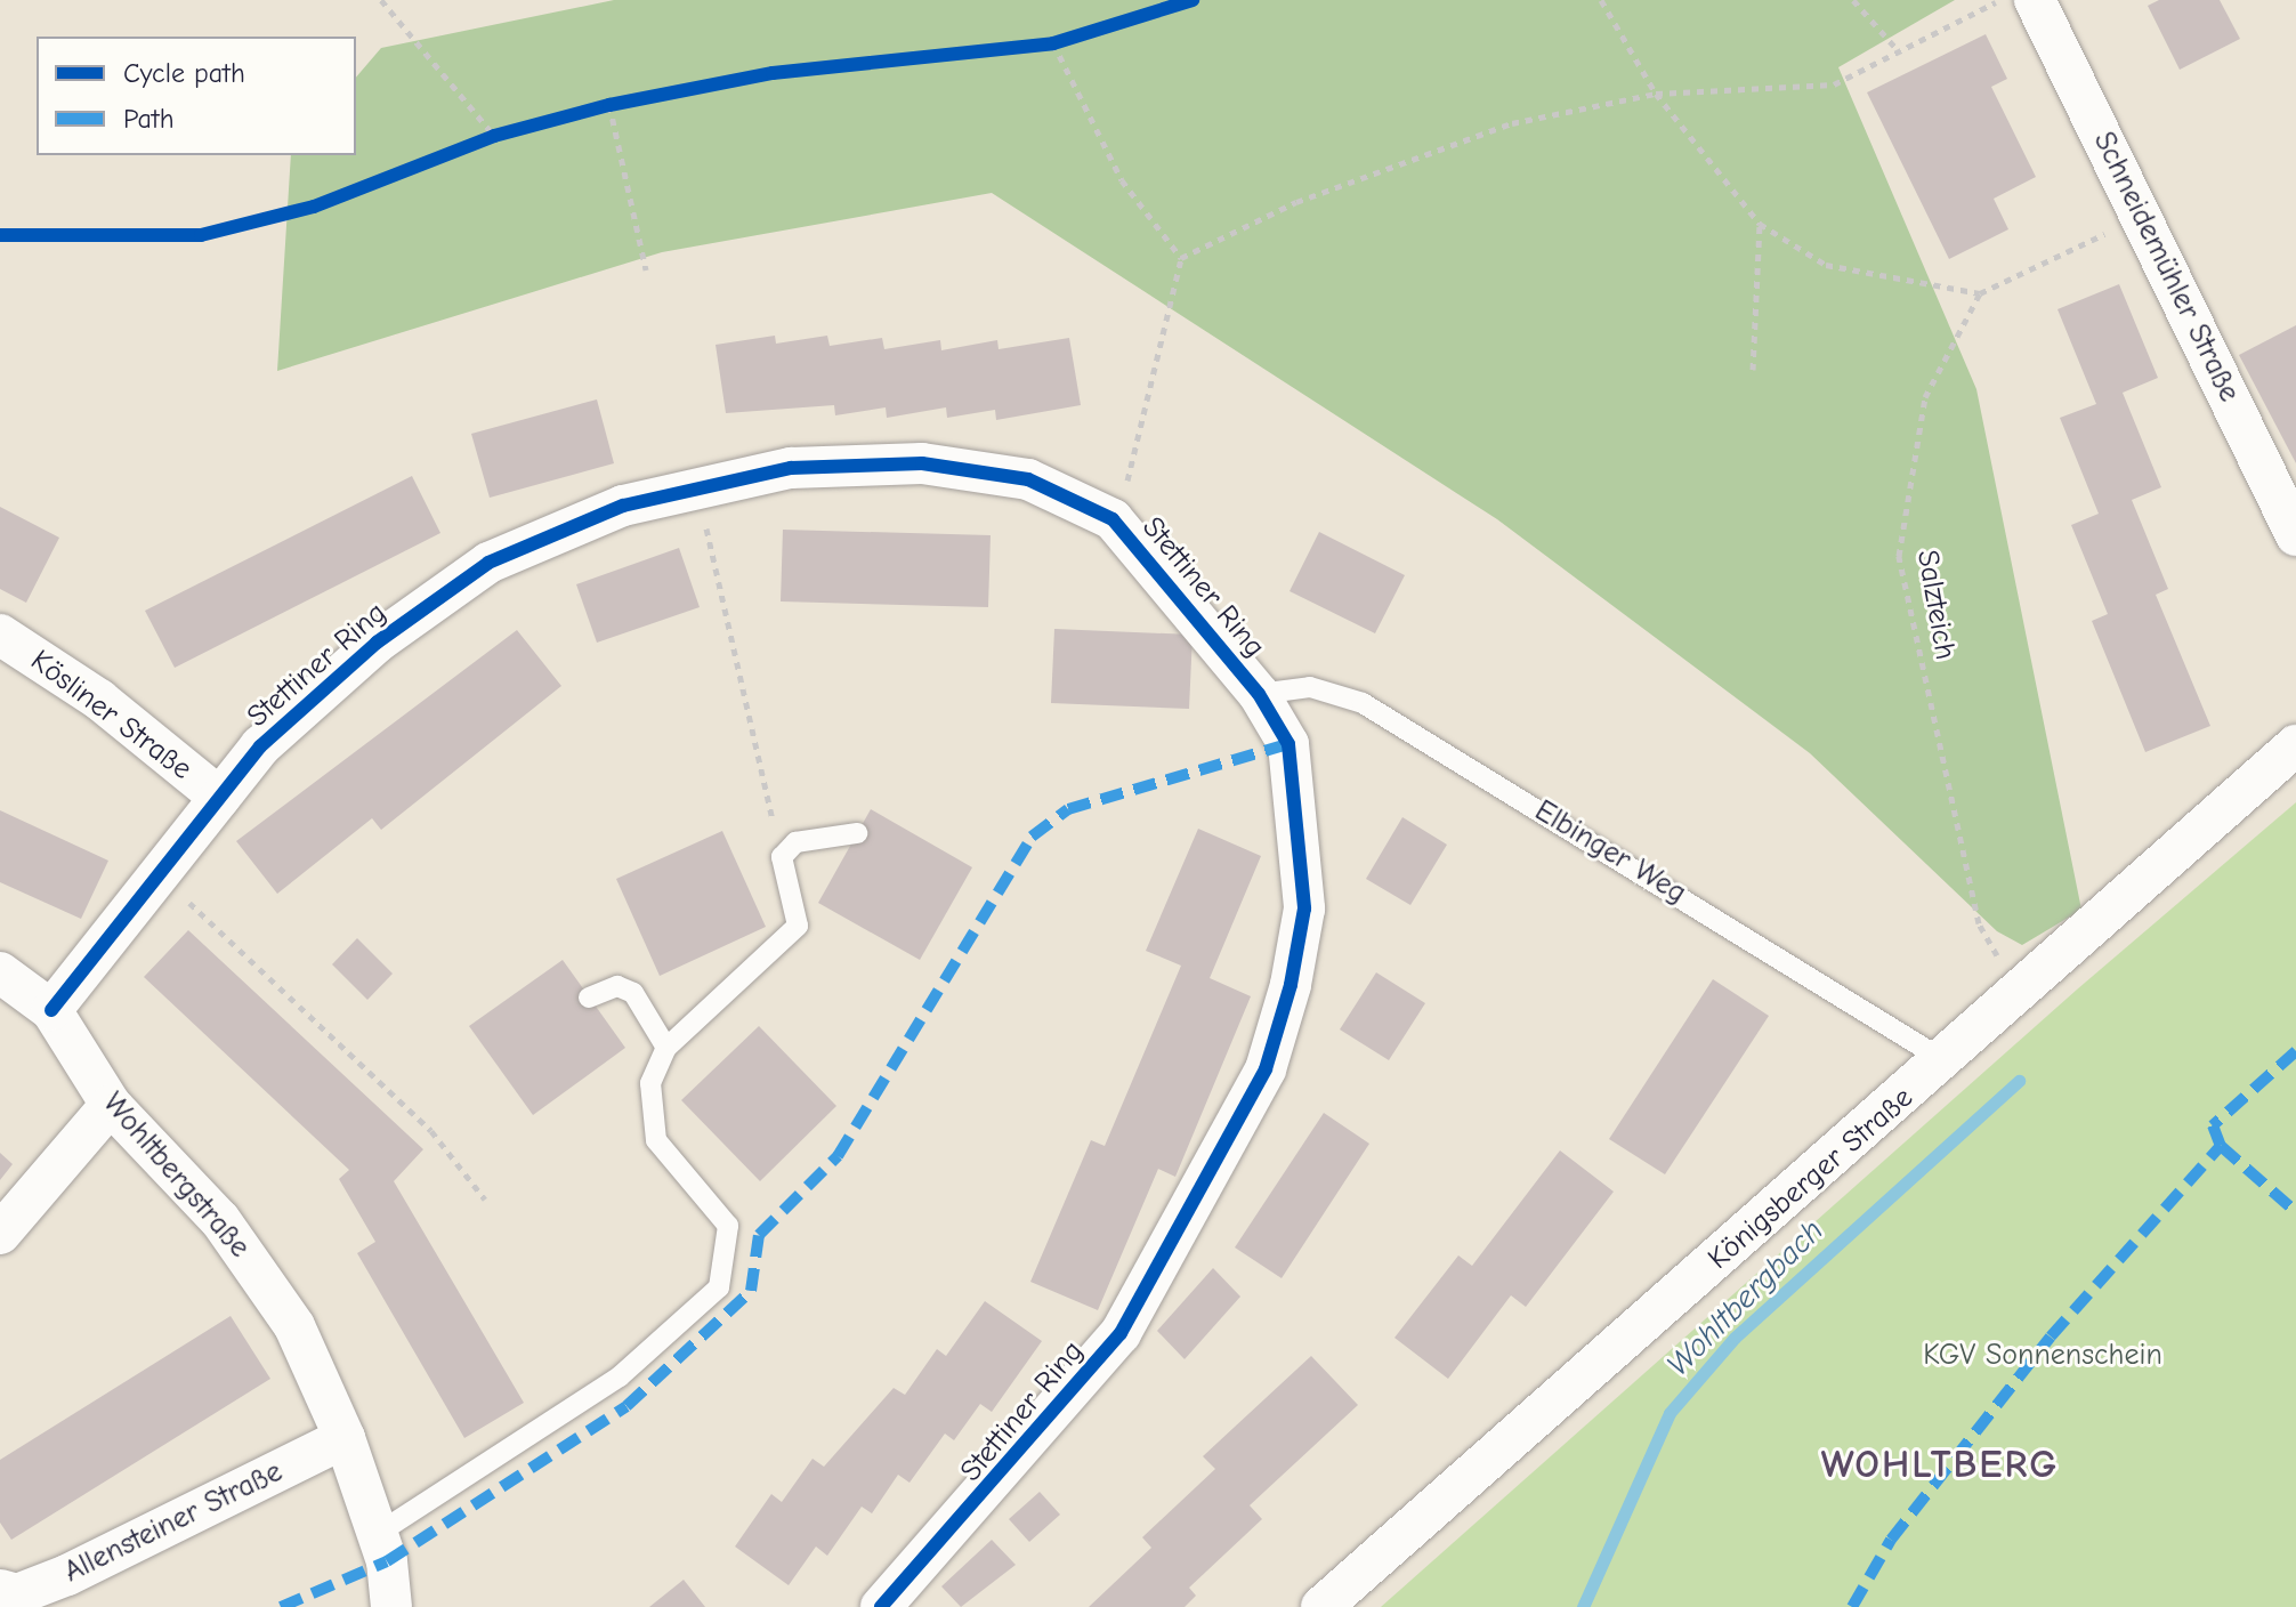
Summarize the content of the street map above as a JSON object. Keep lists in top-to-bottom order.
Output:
{
  "streets": {
    "street": [
      "Schneidemühler Straße",
      "Stettiner Ring",
      "Kösliner Straße",
      "Wohltbergstraße",
      "Königsberger Straße",
      "Allensteiner Straße"
    ],
    "lane": ["Elbinger Weg"],
    "path": ["Salzteich"]
  },
  "crossings": [
    ["Stettiner Ring", "Kösliner Straße"],
    ["Stettiner Ring", "Elbinger Weg"],
    ["Stettiner Ring", "Wohltbergstraße"],
    ["Salzteich", "Königsberger Straße"],
    ["Elbinger Weg", "Königsberger Straße"],
    ["Wohltbergstraße", "Allensteiner Straße"]
  ],
  "districts": ["WOHLTBERG"],
  "water": ["Wohltbergbach"],
  "parks": ["KGV Sonnenschein"],
  "legend": ["Cycle path", "Path"]
}
